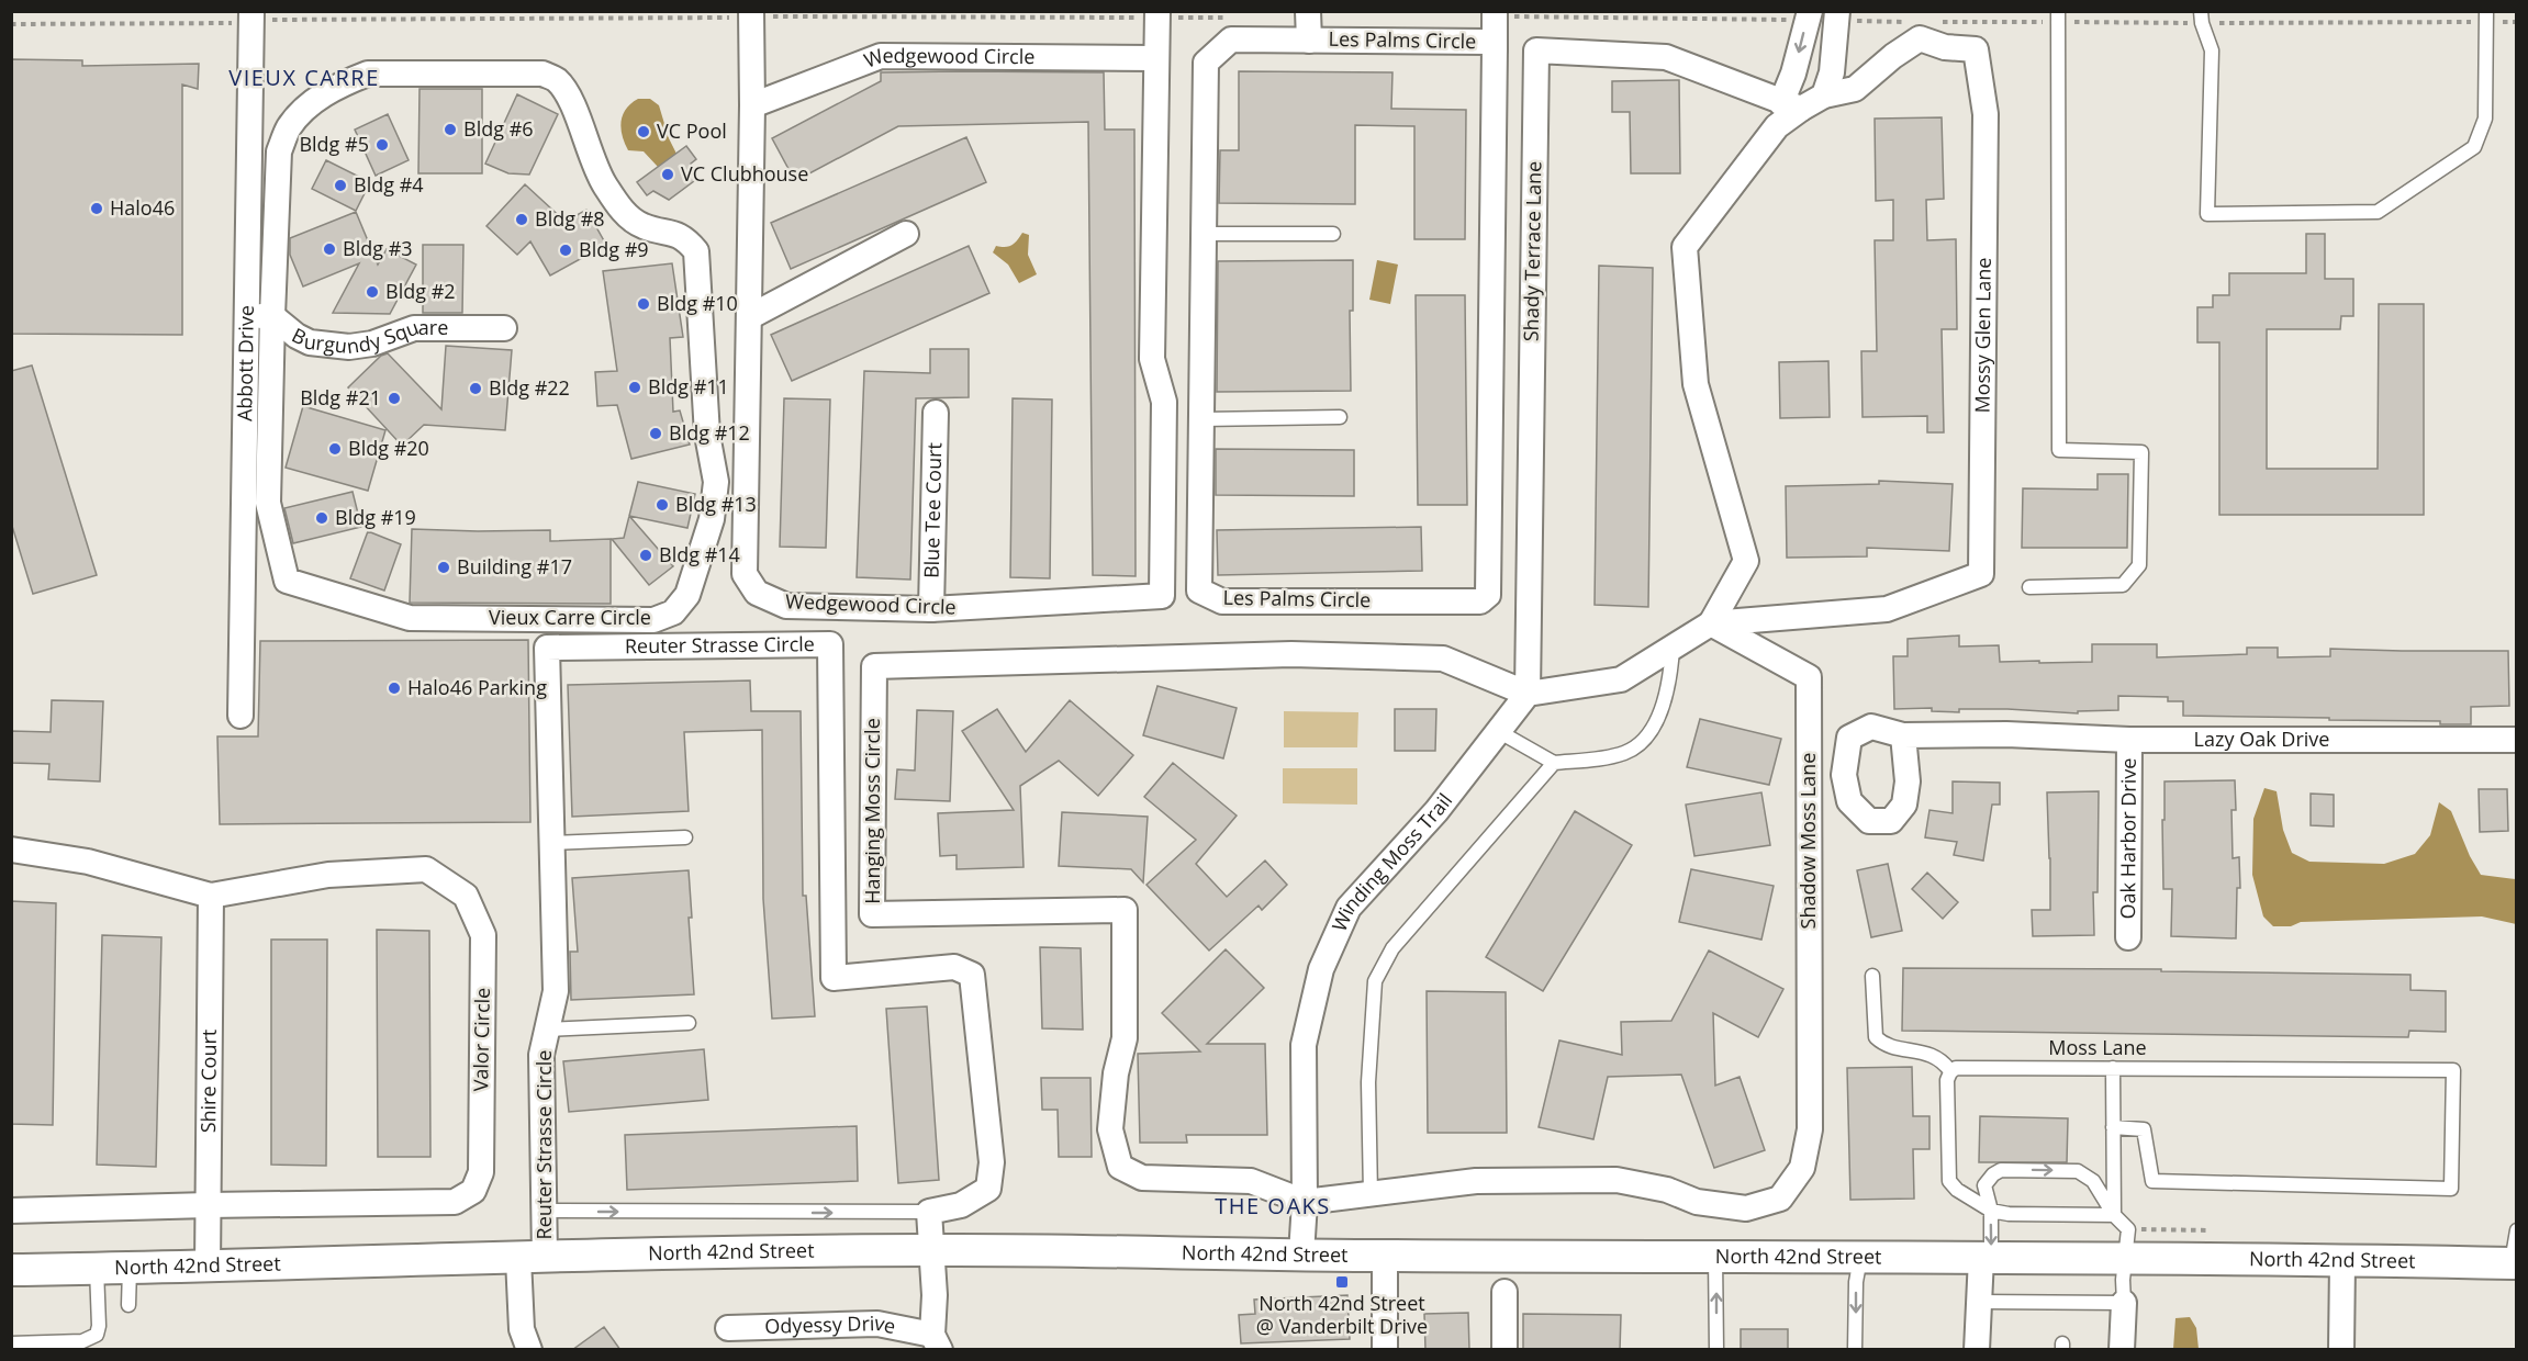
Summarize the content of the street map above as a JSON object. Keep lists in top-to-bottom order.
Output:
{
  "streets": {
    "street": [
      "Les Palms Circle",
      "Wedgewood Circle",
      "Shady Terrace Lane",
      "Burgundy Square",
      "Mossy Glen Lane",
      "Abbott Drive",
      "Blue Tee Court",
      "Vieux Carre Circle",
      "Reuter Strasse Circle",
      "Lazy Oak Drive",
      "Hanging Moss Circle",
      "Oak Harbor Drive",
      "Shadow Moss Lane",
      "Winding Moss Trail",
      "Valor Circle",
      "Shire Court",
      "North 42nd Street",
      "Odyessy Drive"
    ],
    "lane": ["Moss Lane"]
  },
  "crossings": [
    ["Les Palms Circle", "Wedgewood Circle"],
    ["Wedgewood Circle", "Blue Tee Court"],
    ["Shady Terrace Lane", "Mossy Glen Lane"],
    ["Shady Terrace Lane", "Hanging Moss Circle"],
    ["Shady Terrace Lane", "Winding Moss Trail"],
    ["Burgundy Square", "Abbott Drive"],
    ["Burgundy Square", "Vieux Carre Circle"],
    ["Mossy Glen Lane", "Shadow Moss Lane"],
    ["Reuter Strasse Circle", "North 42nd Street"],
    ["Lazy Oak Drive", "Oak Harbor Drive"],
    ["Hanging Moss Circle", "Shadow Moss Lane"],
    ["Hanging Moss Circle", "Winding Moss Trail"],
    ["Shadow Moss Lane", "Winding Moss Trail"],
    ["Winding Moss Trail", "North 42nd Street"],
    ["Valor Circle", "Shire Court"],
    ["Shire Court", "North 42nd Street"]
  ],
  "districts": ["VIEUX CARRE", "THE OAKS"],
  "places": {
    "other": [
      "Bldg #6",
      "VC Pool",
      "Bldg #5",
      "VC Clubhouse",
      "Bldg #4",
      "Halo46",
      "Bldg #8",
      "Bldg #3",
      "Bldg #9",
      "Bldg #2",
      "Bldg #10",
      "Bldg #11",
      "Bldg #22",
      "Bldg #21",
      "Bldg #12",
      "Bldg #20",
      "Bldg #13",
      "Bldg #19",
      "Bldg #14",
      "Building #17",
      "Halo46 Parking"
    ],
    "transit": ["North 42nd Street @ Vanderbilt Drive"]
  }
}
